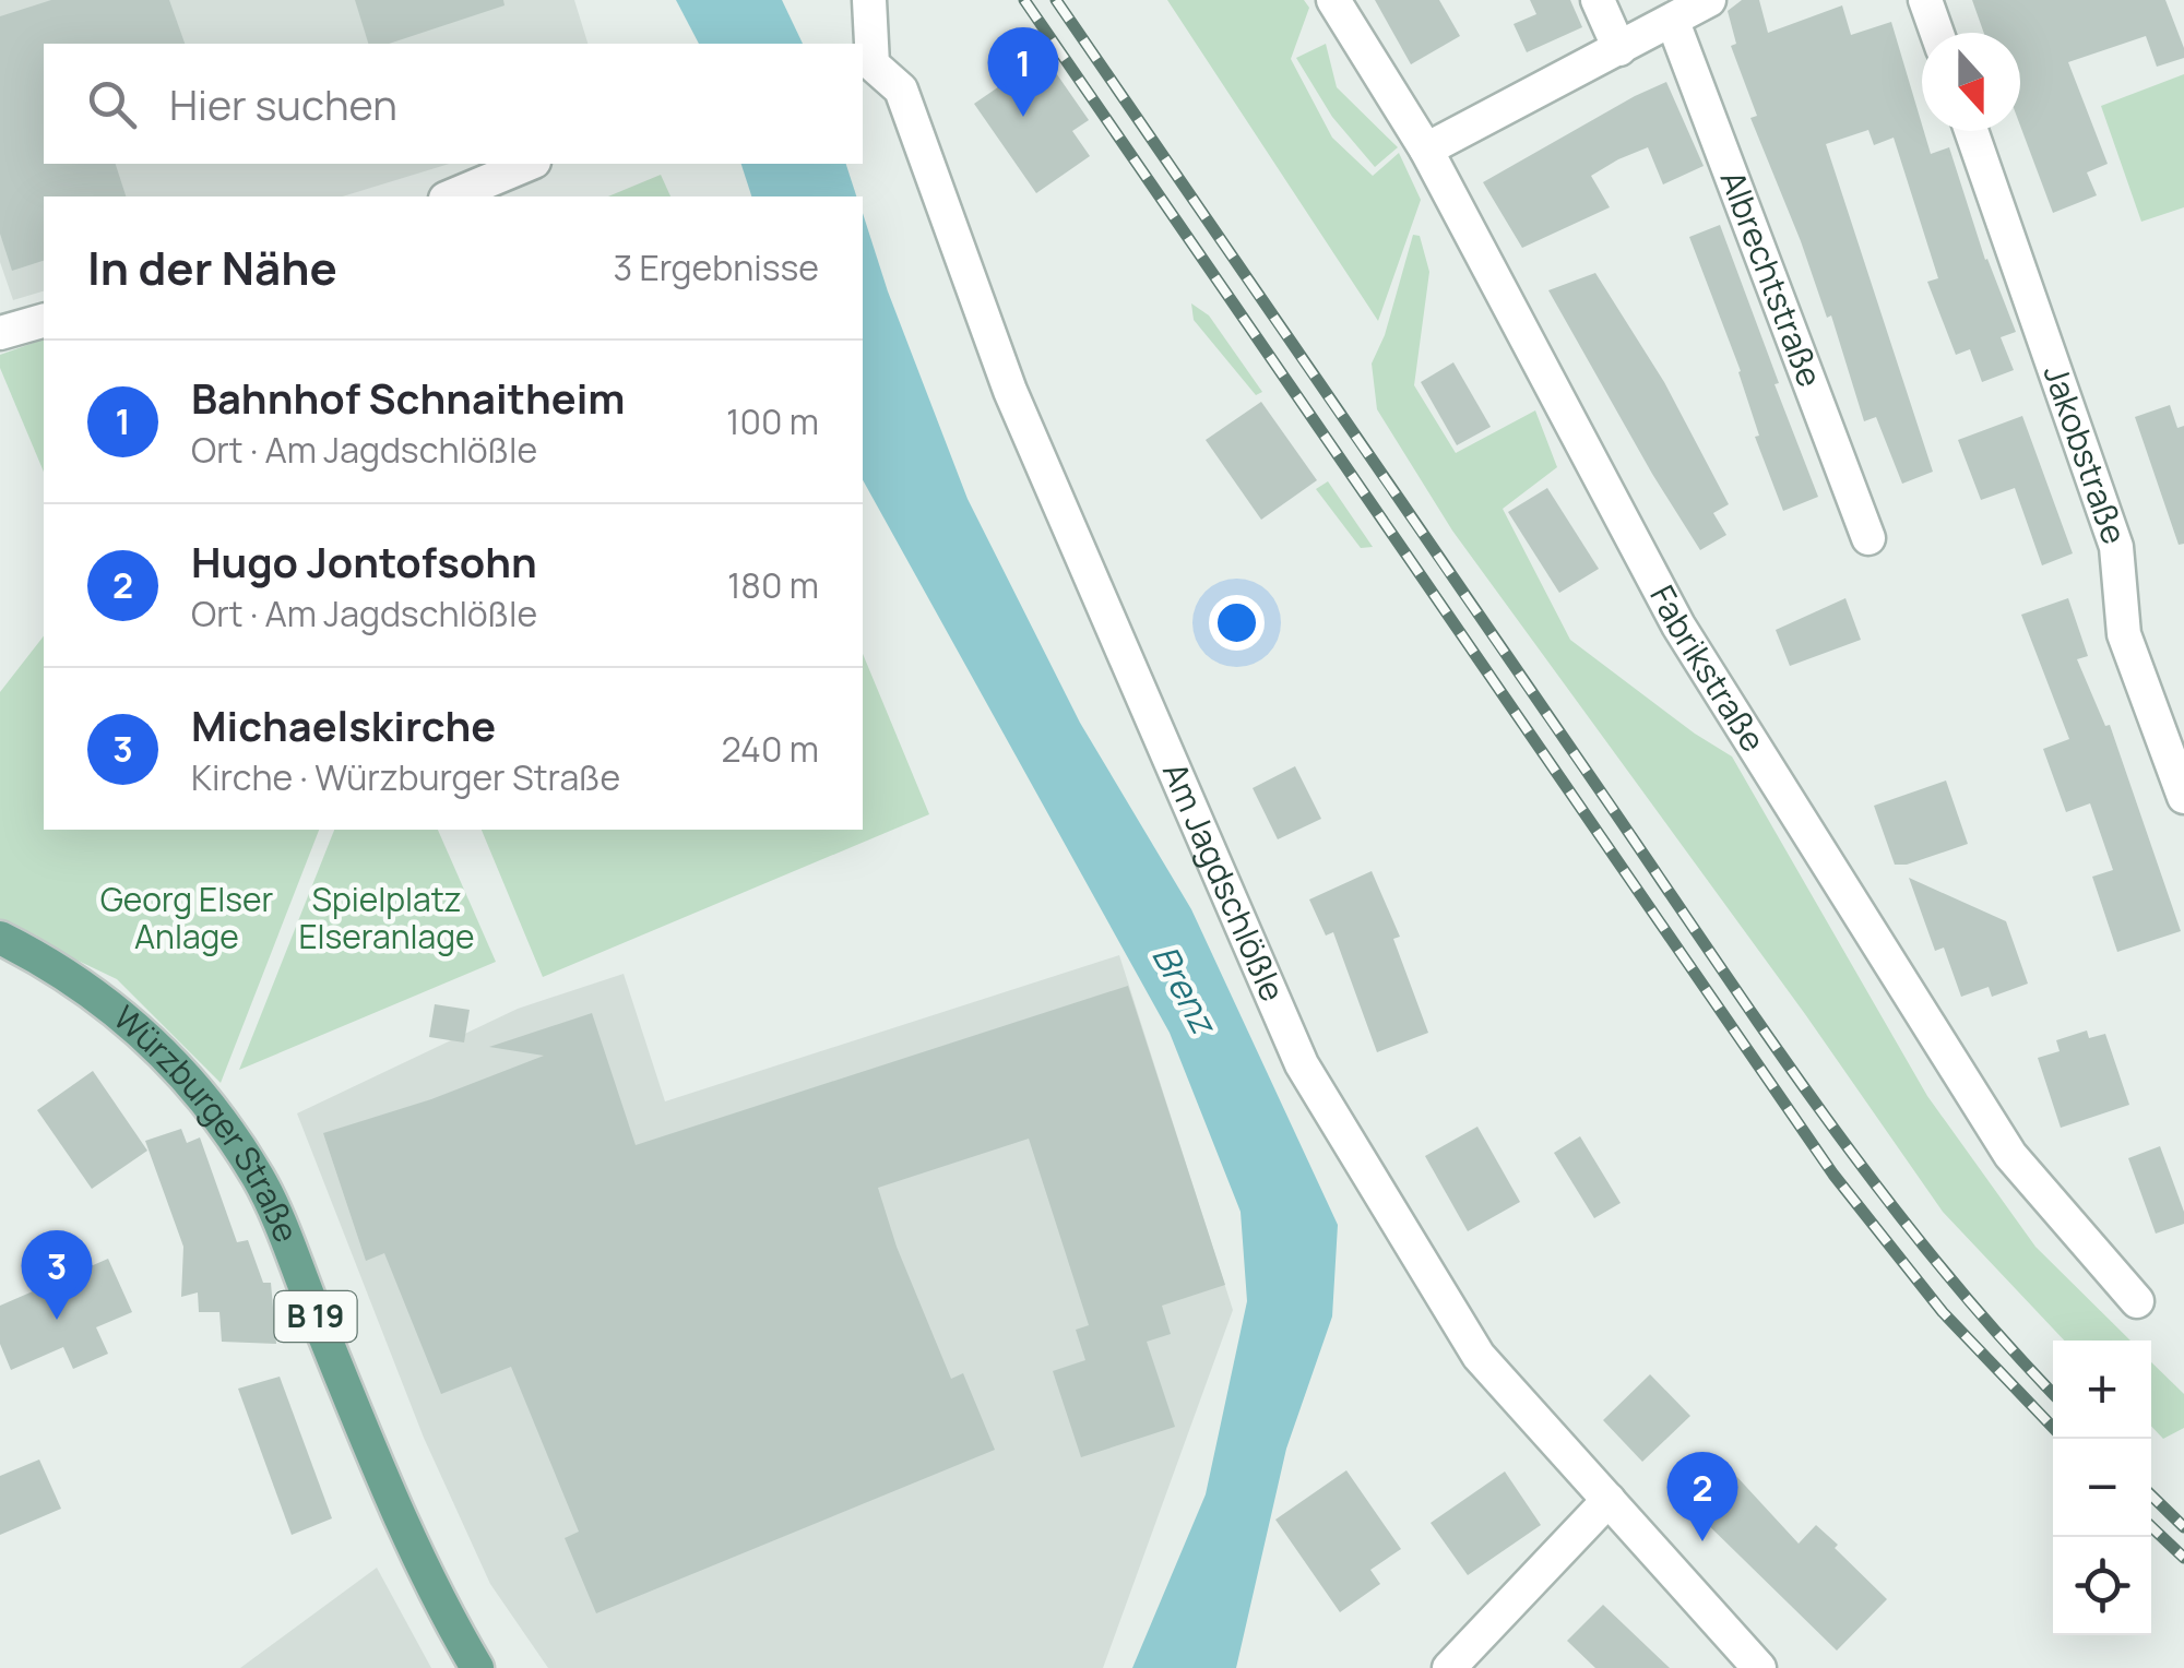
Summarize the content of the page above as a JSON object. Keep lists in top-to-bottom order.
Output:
{
  "streets": {
    "main road": ["Würzburger Straße", "B 19"],
    "street": [
      "Albrechtstraße",
      "Jakobstraße",
      "Fabrikstraße",
      "Am Jagdschlößle"
    ]
  },
  "water": ["Brenz"],
  "parks": ["Georg Elser Anlage", "Spielplatz Elseranlage"],
  "north": "bottom",
  "page": {
    "pins": ["1", "3", "2"],
    "search": "Hier suchen",
    "heading": ["In der Nähe", "3 Ergebnisse"],
    "list": [
      {
        "mark": "1",
        "name": "Bahnhof Schnaitheim",
        "note": "Ort · Am Jagdschlößle",
        "value": "100 m"
      },
      {
        "mark": "2",
        "name": "Hugo Jontofsohn",
        "note": "Ort · Am Jagdschlößle",
        "value": "180 m"
      },
      {
        "mark": "3",
        "name": "Michaelskirche",
        "note": "Kirche · Würzburger Straße",
        "value": "240 m"
      }
    ],
    "map_buttons": ["+", "−"]
  }
}
